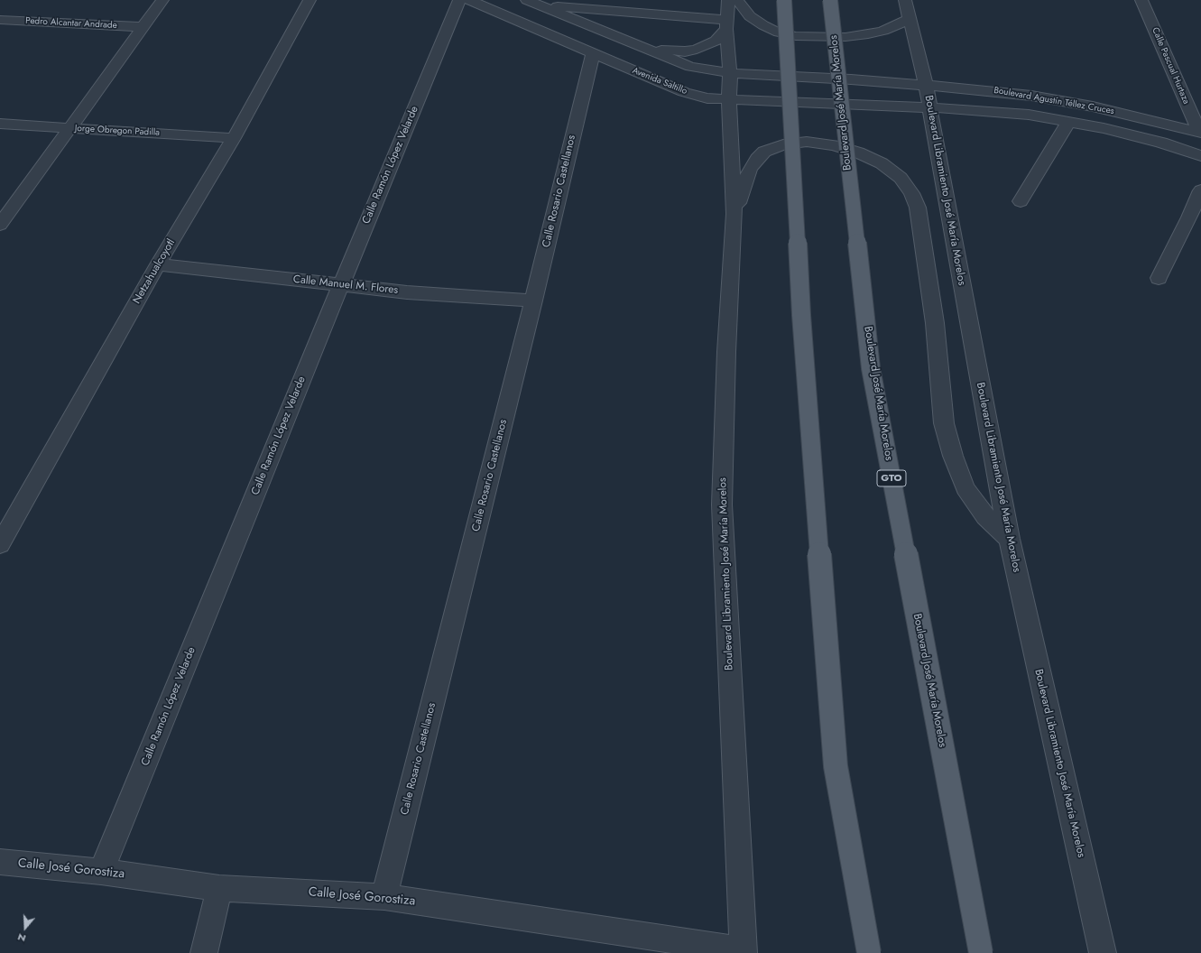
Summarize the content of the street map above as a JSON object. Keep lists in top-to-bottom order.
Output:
{
  "streets": {
    "main road": ["Boulevard José María Morelos", "GTO"],
    "street": [
      "Pedro Alcantar Andrade",
      "Calle Pascual Hurtaza",
      "Avenida Saltillo",
      "Boulevard Agustín Téllez Cruces",
      "Jorge Obregon Padilla",
      "Calle Ramón López Velarde",
      "Boulevard Libramiento José María Morelos",
      "Calle Rosario Castellanos",
      "Netzahualcoyotl",
      "Calle Manuel M. Flores",
      "Calle José Gorostiza"
    ]
  },
  "crossings": [
    ["Calle Pascual Hurtaza", "Boulevard Agustín Téllez Cruces"],
    ["Avenida Saltillo", "Boulevard Agustín Téllez Cruces"],
    ["Avenida Saltillo", "Boulevard Libramiento José María Morelos"],
    ["Avenida Saltillo", "Calle Rosario Castellanos"],
    ["Boulevard Agustín Téllez Cruces", "Boulevard Libramiento José María Morelos"],
    ["Jorge Obregon Padilla", "Netzahualcoyotl"],
    ["Calle Ramón López Velarde", "Calle Manuel M. Flores"],
    ["Calle Ramón López Velarde", "Calle José Gorostiza"],
    ["Boulevard Libramiento José María Morelos", "Calle José Gorostiza"],
    ["Calle Rosario Castellanos", "Calle Manuel M. Flores"],
    ["Calle Rosario Castellanos", "Calle José Gorostiza"],
    ["Netzahualcoyotl", "Calle Manuel M. Flores"]
  ],
  "north": "bottom"
}
